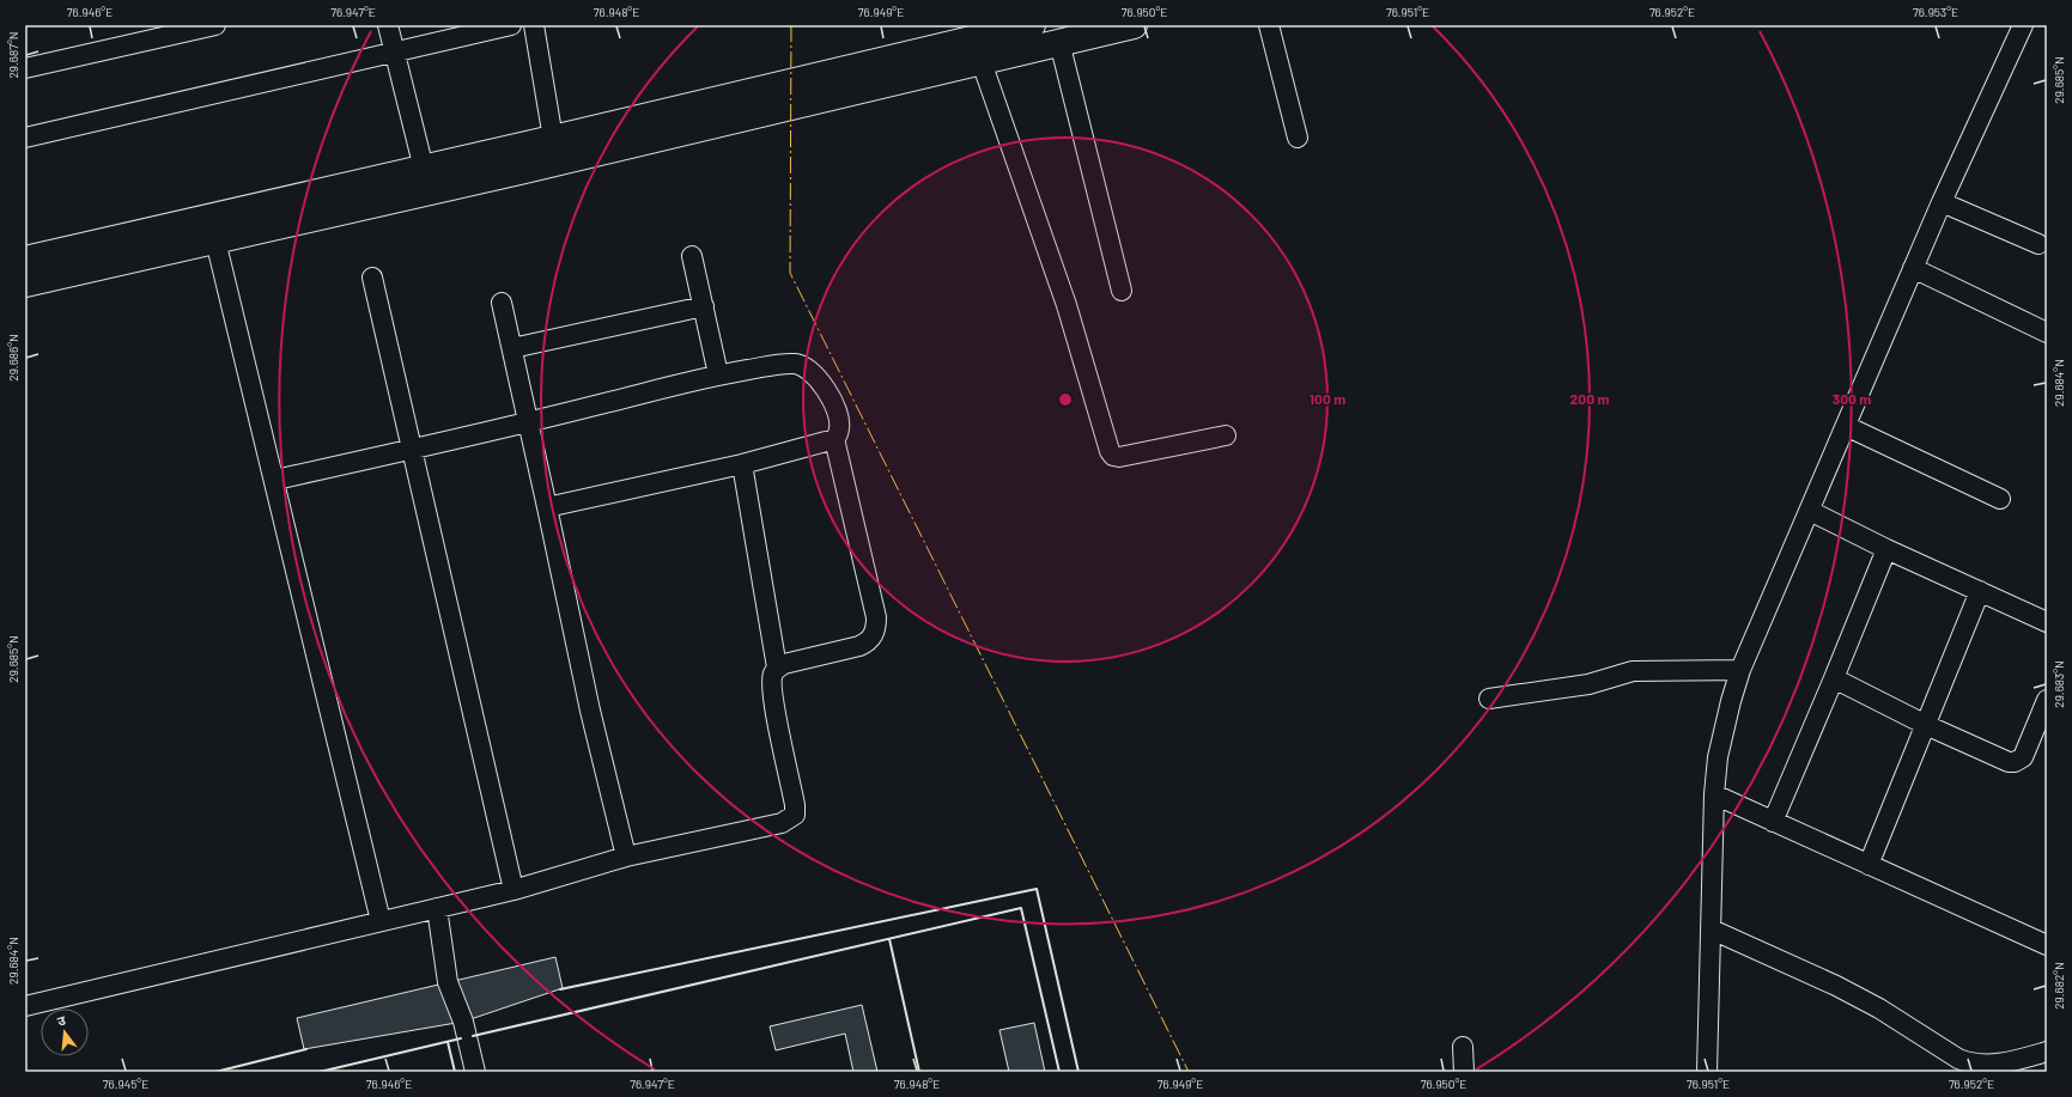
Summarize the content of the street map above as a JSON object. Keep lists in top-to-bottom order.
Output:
{
  "north": "top",
  "coordinates": [
    "76.946°E",
    "76.947°E",
    "76.948°E",
    "76.949°E",
    "76.950°E",
    "76.951°E",
    "76.952°E",
    "76.953°E",
    "29.687°N",
    "29.685°N",
    "29.686°N",
    "29.684°N",
    "29.683°N",
    "29.682°N",
    "76.945°E"
  ],
  "rings": ["100 m", "200 m", "300 m"]
}
